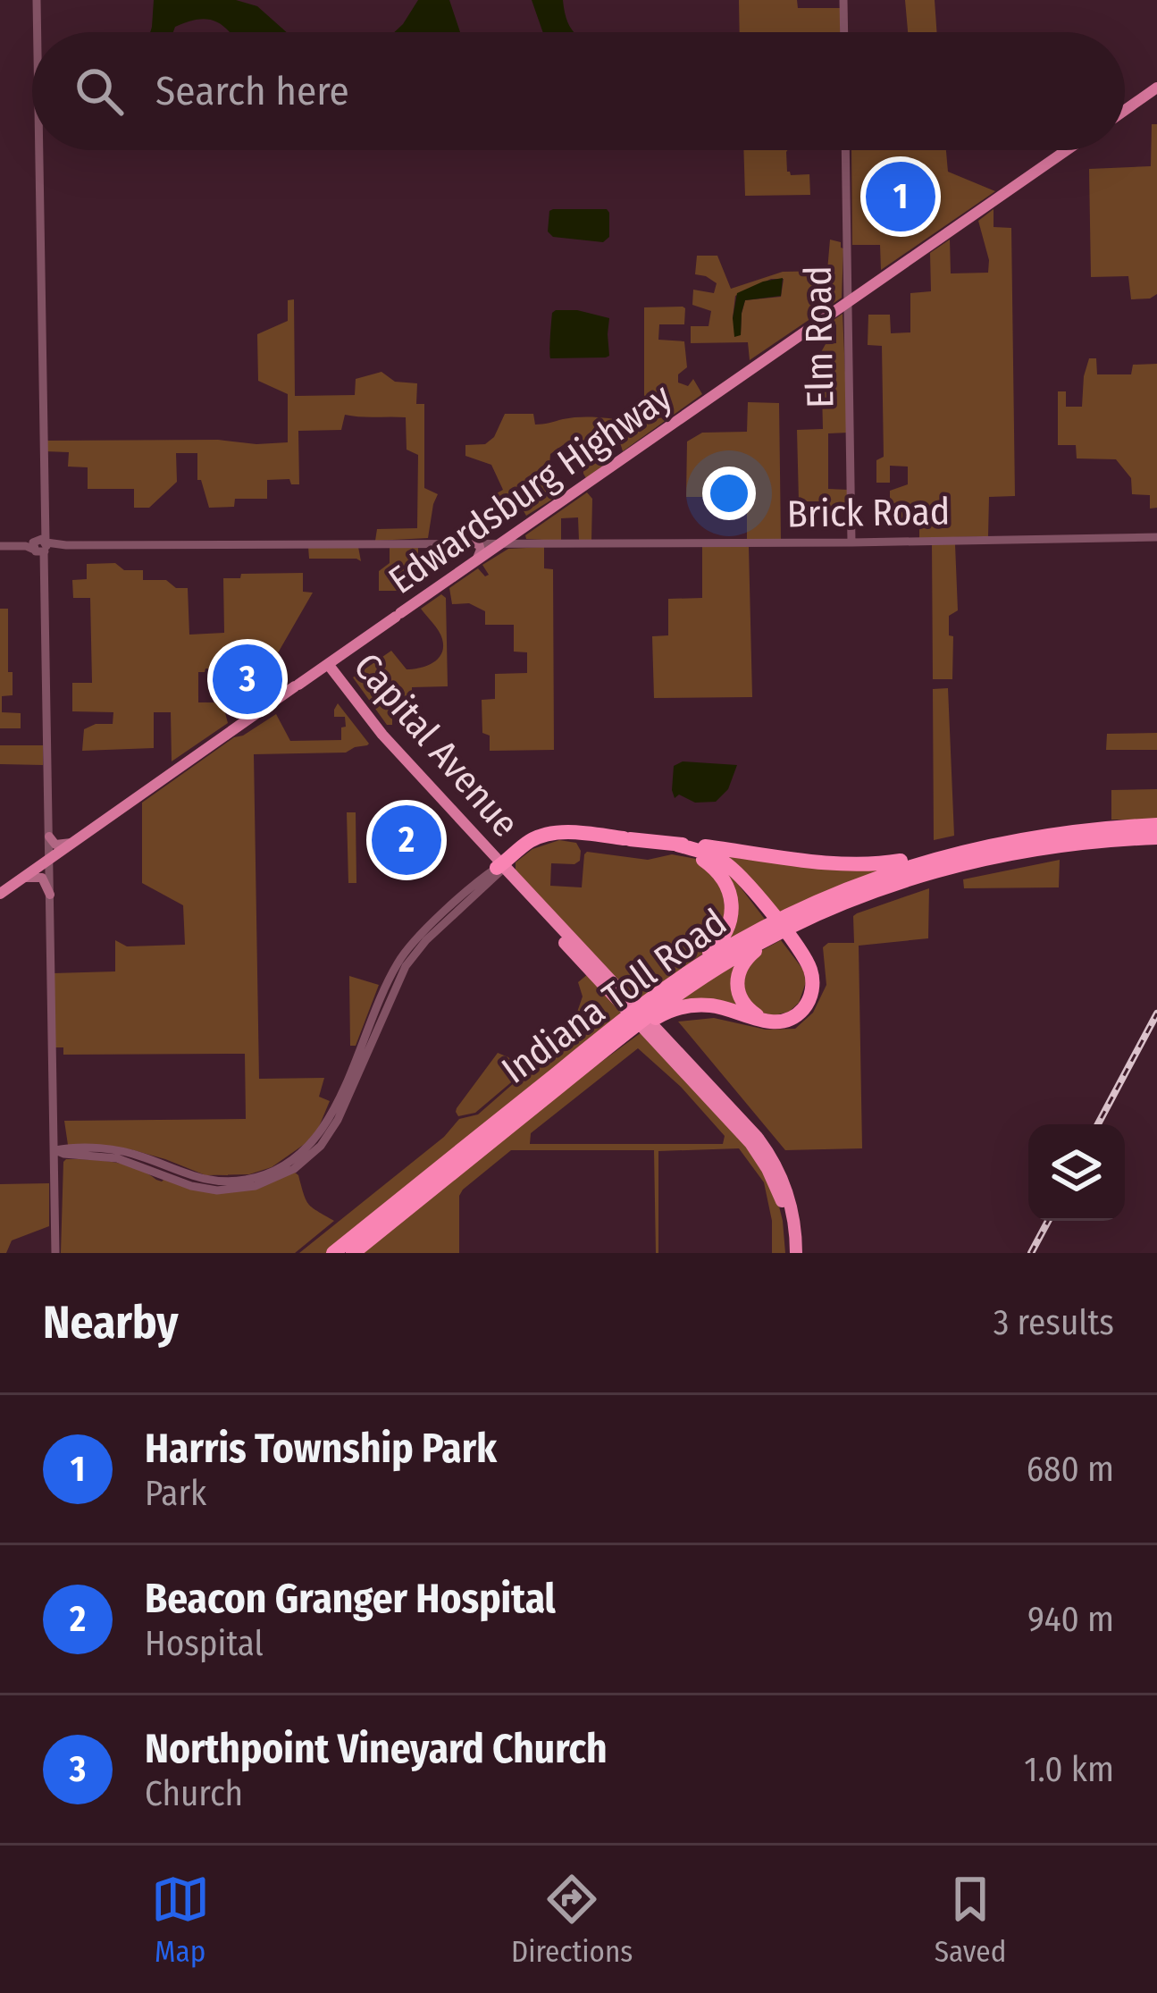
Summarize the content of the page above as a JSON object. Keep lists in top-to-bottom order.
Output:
{
  "streets": {
    "highway": ["Capital Avenue", "Indiana Toll Road"],
    "main road": ["Edwardsburg Highway"],
    "street": ["Elm Road", "Brick Road"]
  },
  "crossings": [
    ["Elm Road", "Edwardsburg Highway"],
    ["Elm Road", "Brick Road"],
    ["Edwardsburg Highway", "Brick Road"],
    ["Edwardsburg Highway", "Capital Avenue"]
  ],
  "page": {
    "search": "Search here",
    "pins": ["1", "3", "2"],
    "heading": ["Nearby", "3 results"],
    "list": [
      {
        "mark": "1",
        "name": "Harris Township Park",
        "note": "Park",
        "value": "680 m"
      },
      {
        "mark": "2",
        "name": "Beacon Granger Hospital",
        "note": "Hospital",
        "value": "940 m"
      },
      {
        "mark": "3",
        "name": "Northpoint Vineyard Church",
        "note": "Church",
        "value": "1.0 km"
      }
    ],
    "nav": ["Map", "Directions", "Saved"]
  }
}
